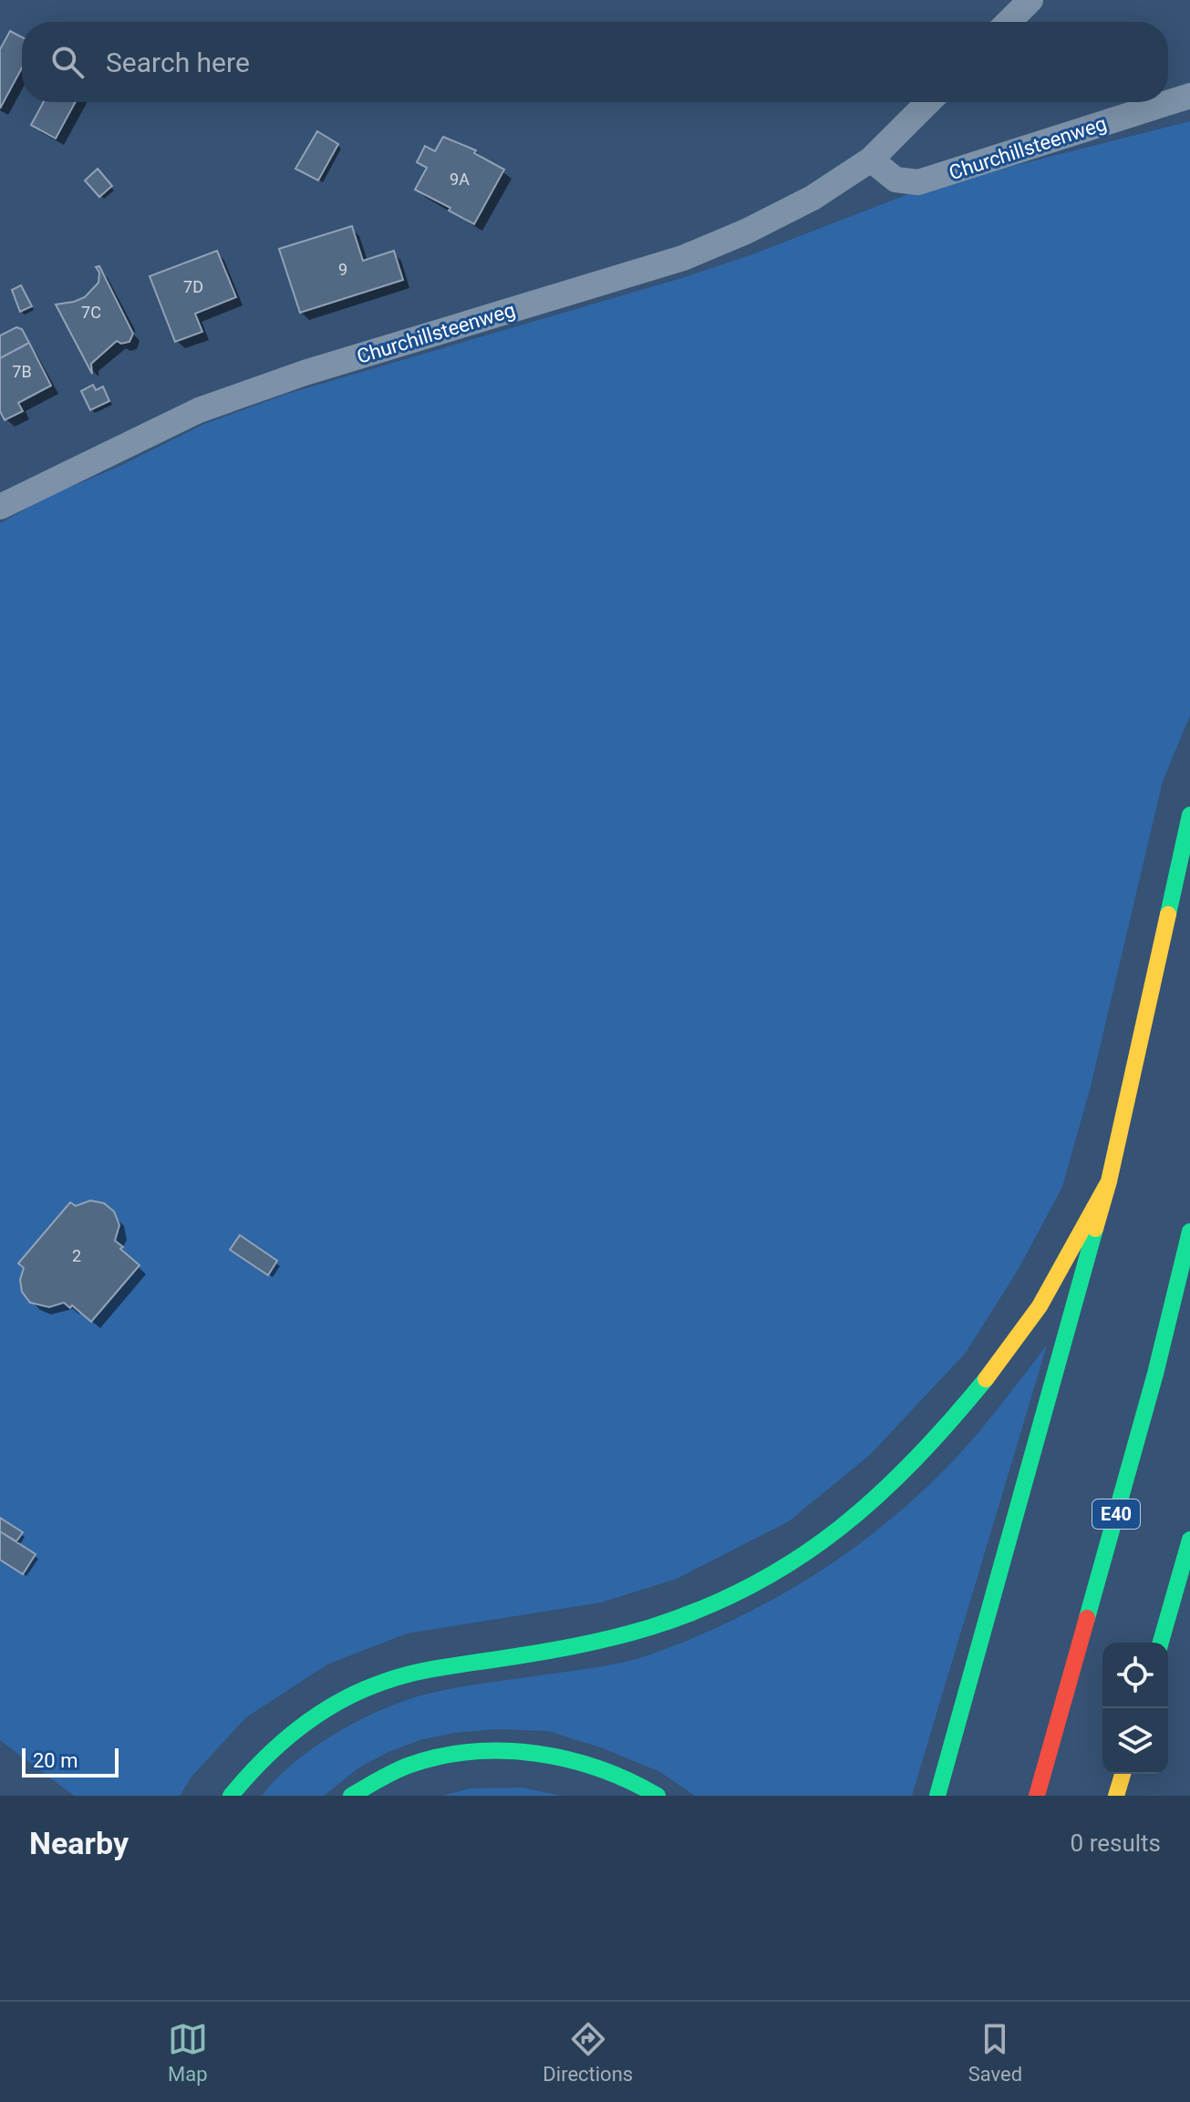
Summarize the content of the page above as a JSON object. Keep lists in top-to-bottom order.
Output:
{
  "streets": {
    "highway": ["E40"],
    "street": ["Churchillsteenweg"]
  },
  "house_numbers": [
    "9A",
    "9",
    "7D",
    "7C",
    "7B",
    "2"
  ],
  "scale_bar": "20 m",
  "page": {
    "search": "Search here",
    "scale": "20 m",
    "heading": ["Nearby", "0 results"],
    "nav": ["Map", "Directions", "Saved"]
  }
}
